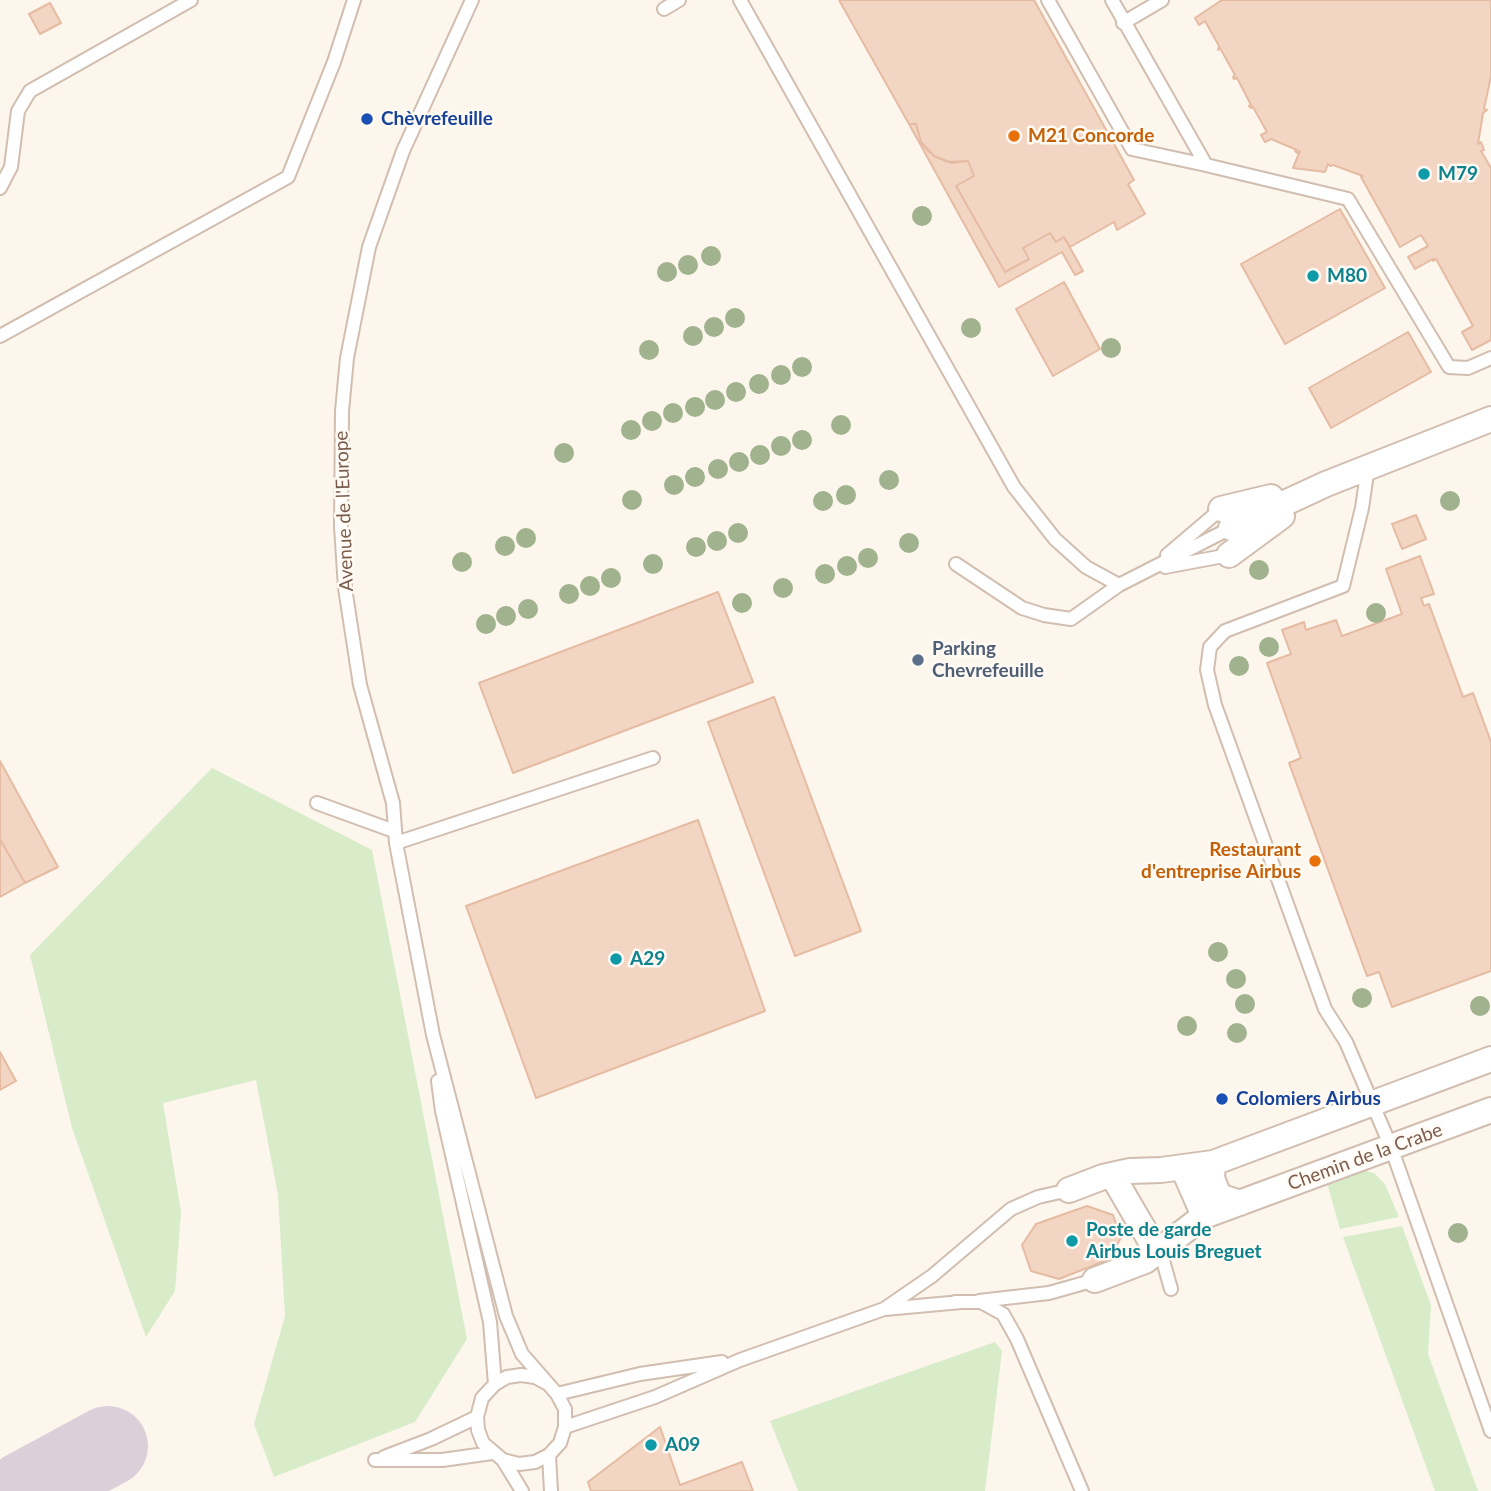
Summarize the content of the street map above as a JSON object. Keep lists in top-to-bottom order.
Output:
{
  "streets": {
    "street": ["Chemin de la Crabe"],
    "lane": ["Avenue de l'Europe"]
  },
  "places": [
    "Chèvrefeuille",
    "M21 Concorde",
    "M79",
    "M80",
    "Parking Chevrefeuille",
    "Restaurant d'entreprise Airbus",
    "A29",
    "Colomiers Airbus",
    "Poste de garde Airbus Louis Breguet",
    "A09"
  ]
}
